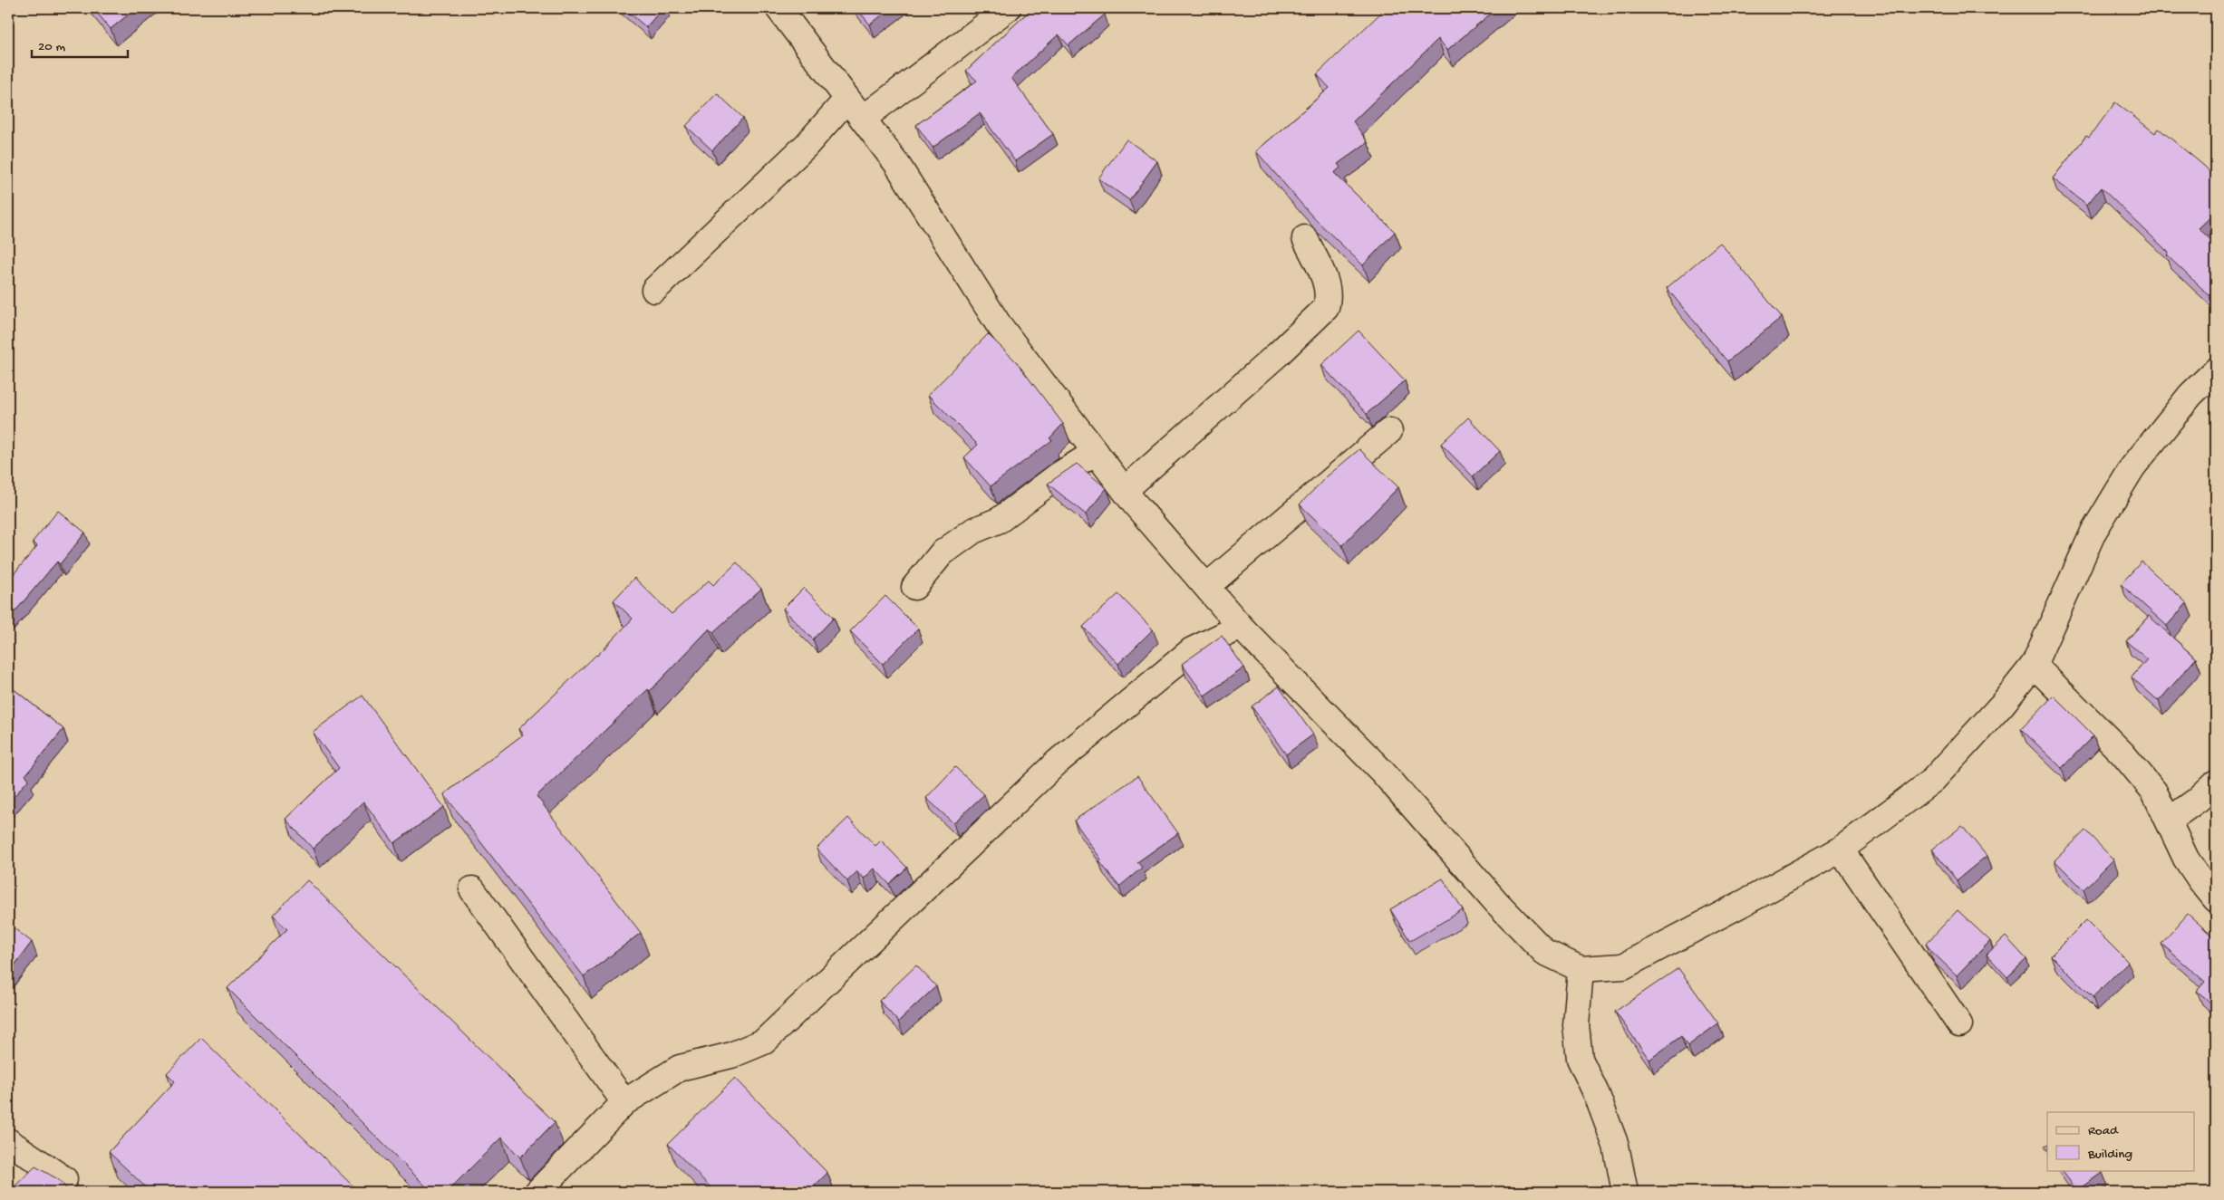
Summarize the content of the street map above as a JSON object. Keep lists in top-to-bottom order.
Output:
{
  "legend": ["Road", "Building"],
  "scale_bar": "20 m"
}
